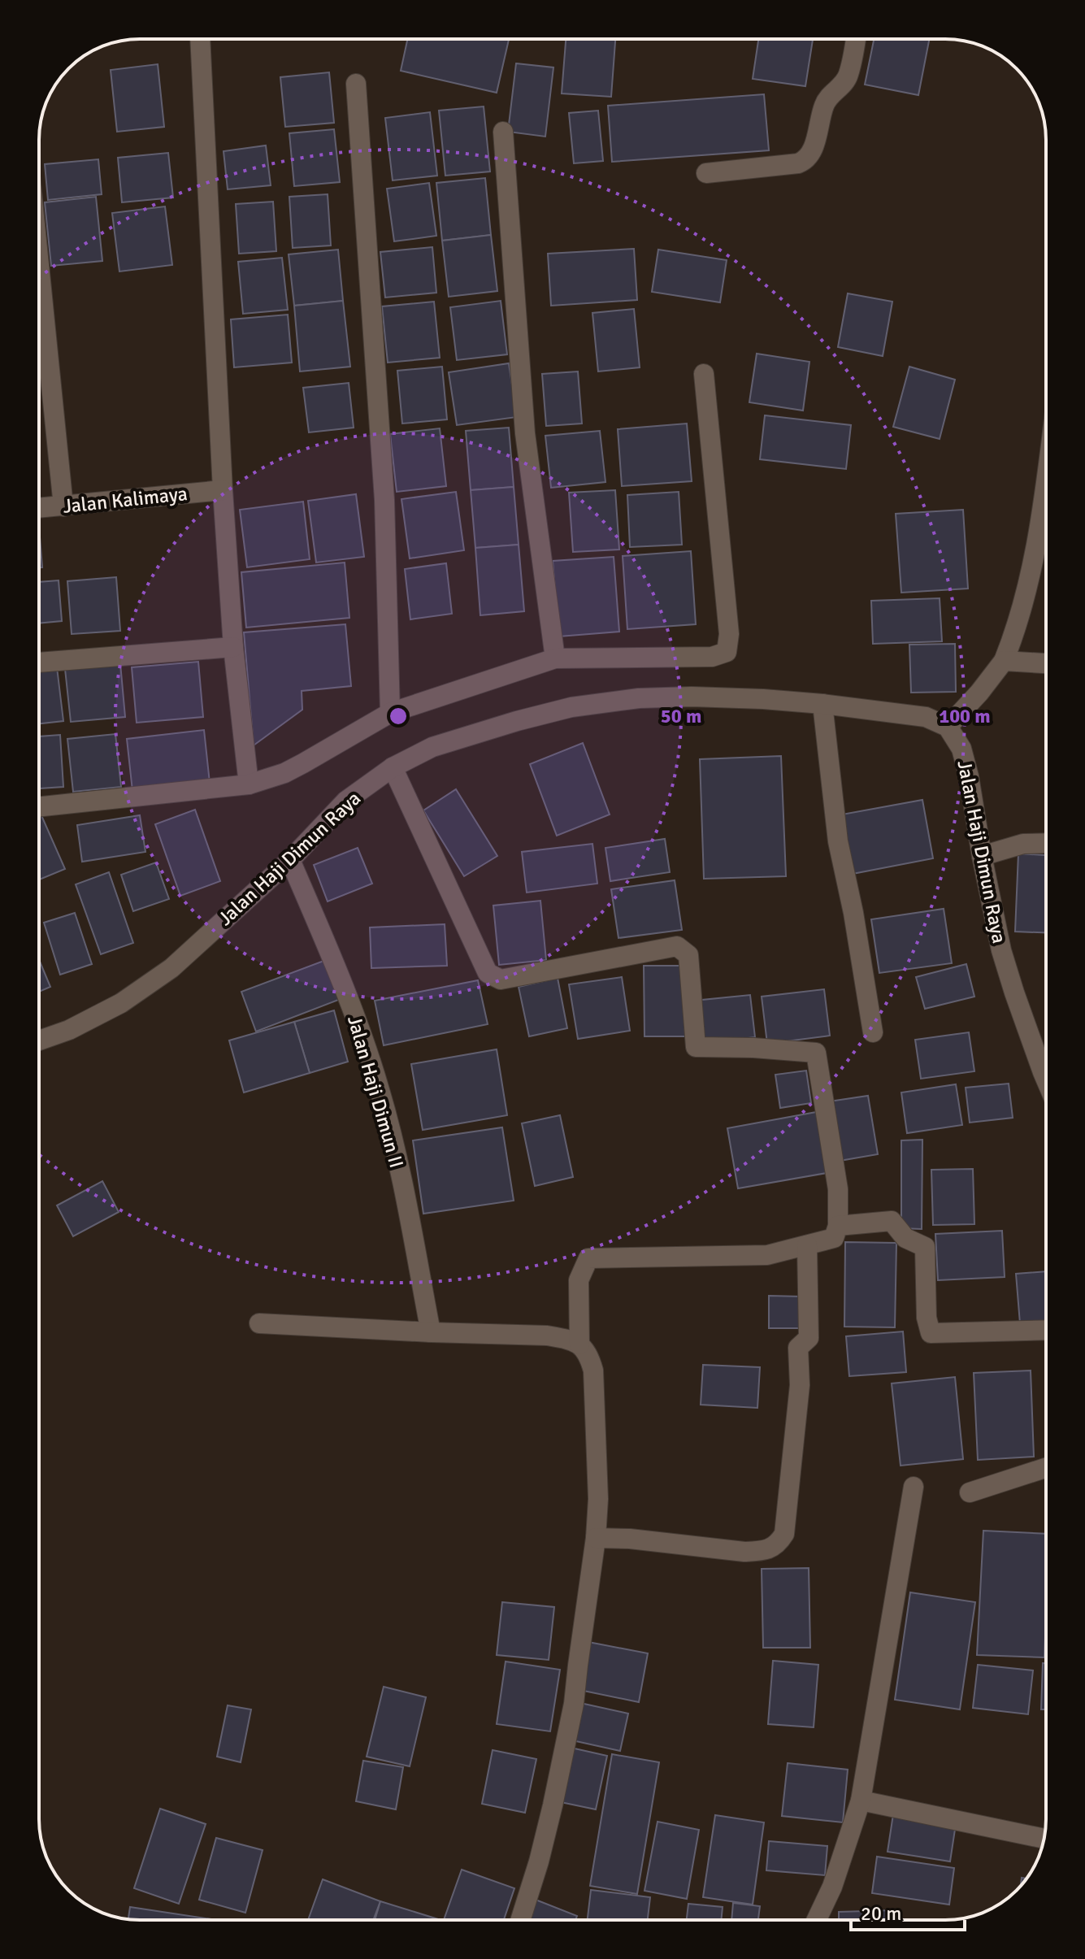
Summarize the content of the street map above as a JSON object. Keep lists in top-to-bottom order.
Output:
{
  "streets": {
    "street": ["Jalan Kalimaya", "Jalan Haji Dimun Raya", "Jalan Haji Dimun II"]
  },
  "crossings": [
    ["Jalan Haji Dimun Raya", "Jalan Haji Dimun II"]
  ],
  "scale_bar": "20 m",
  "rings": ["50 m", "100 m"]
}
